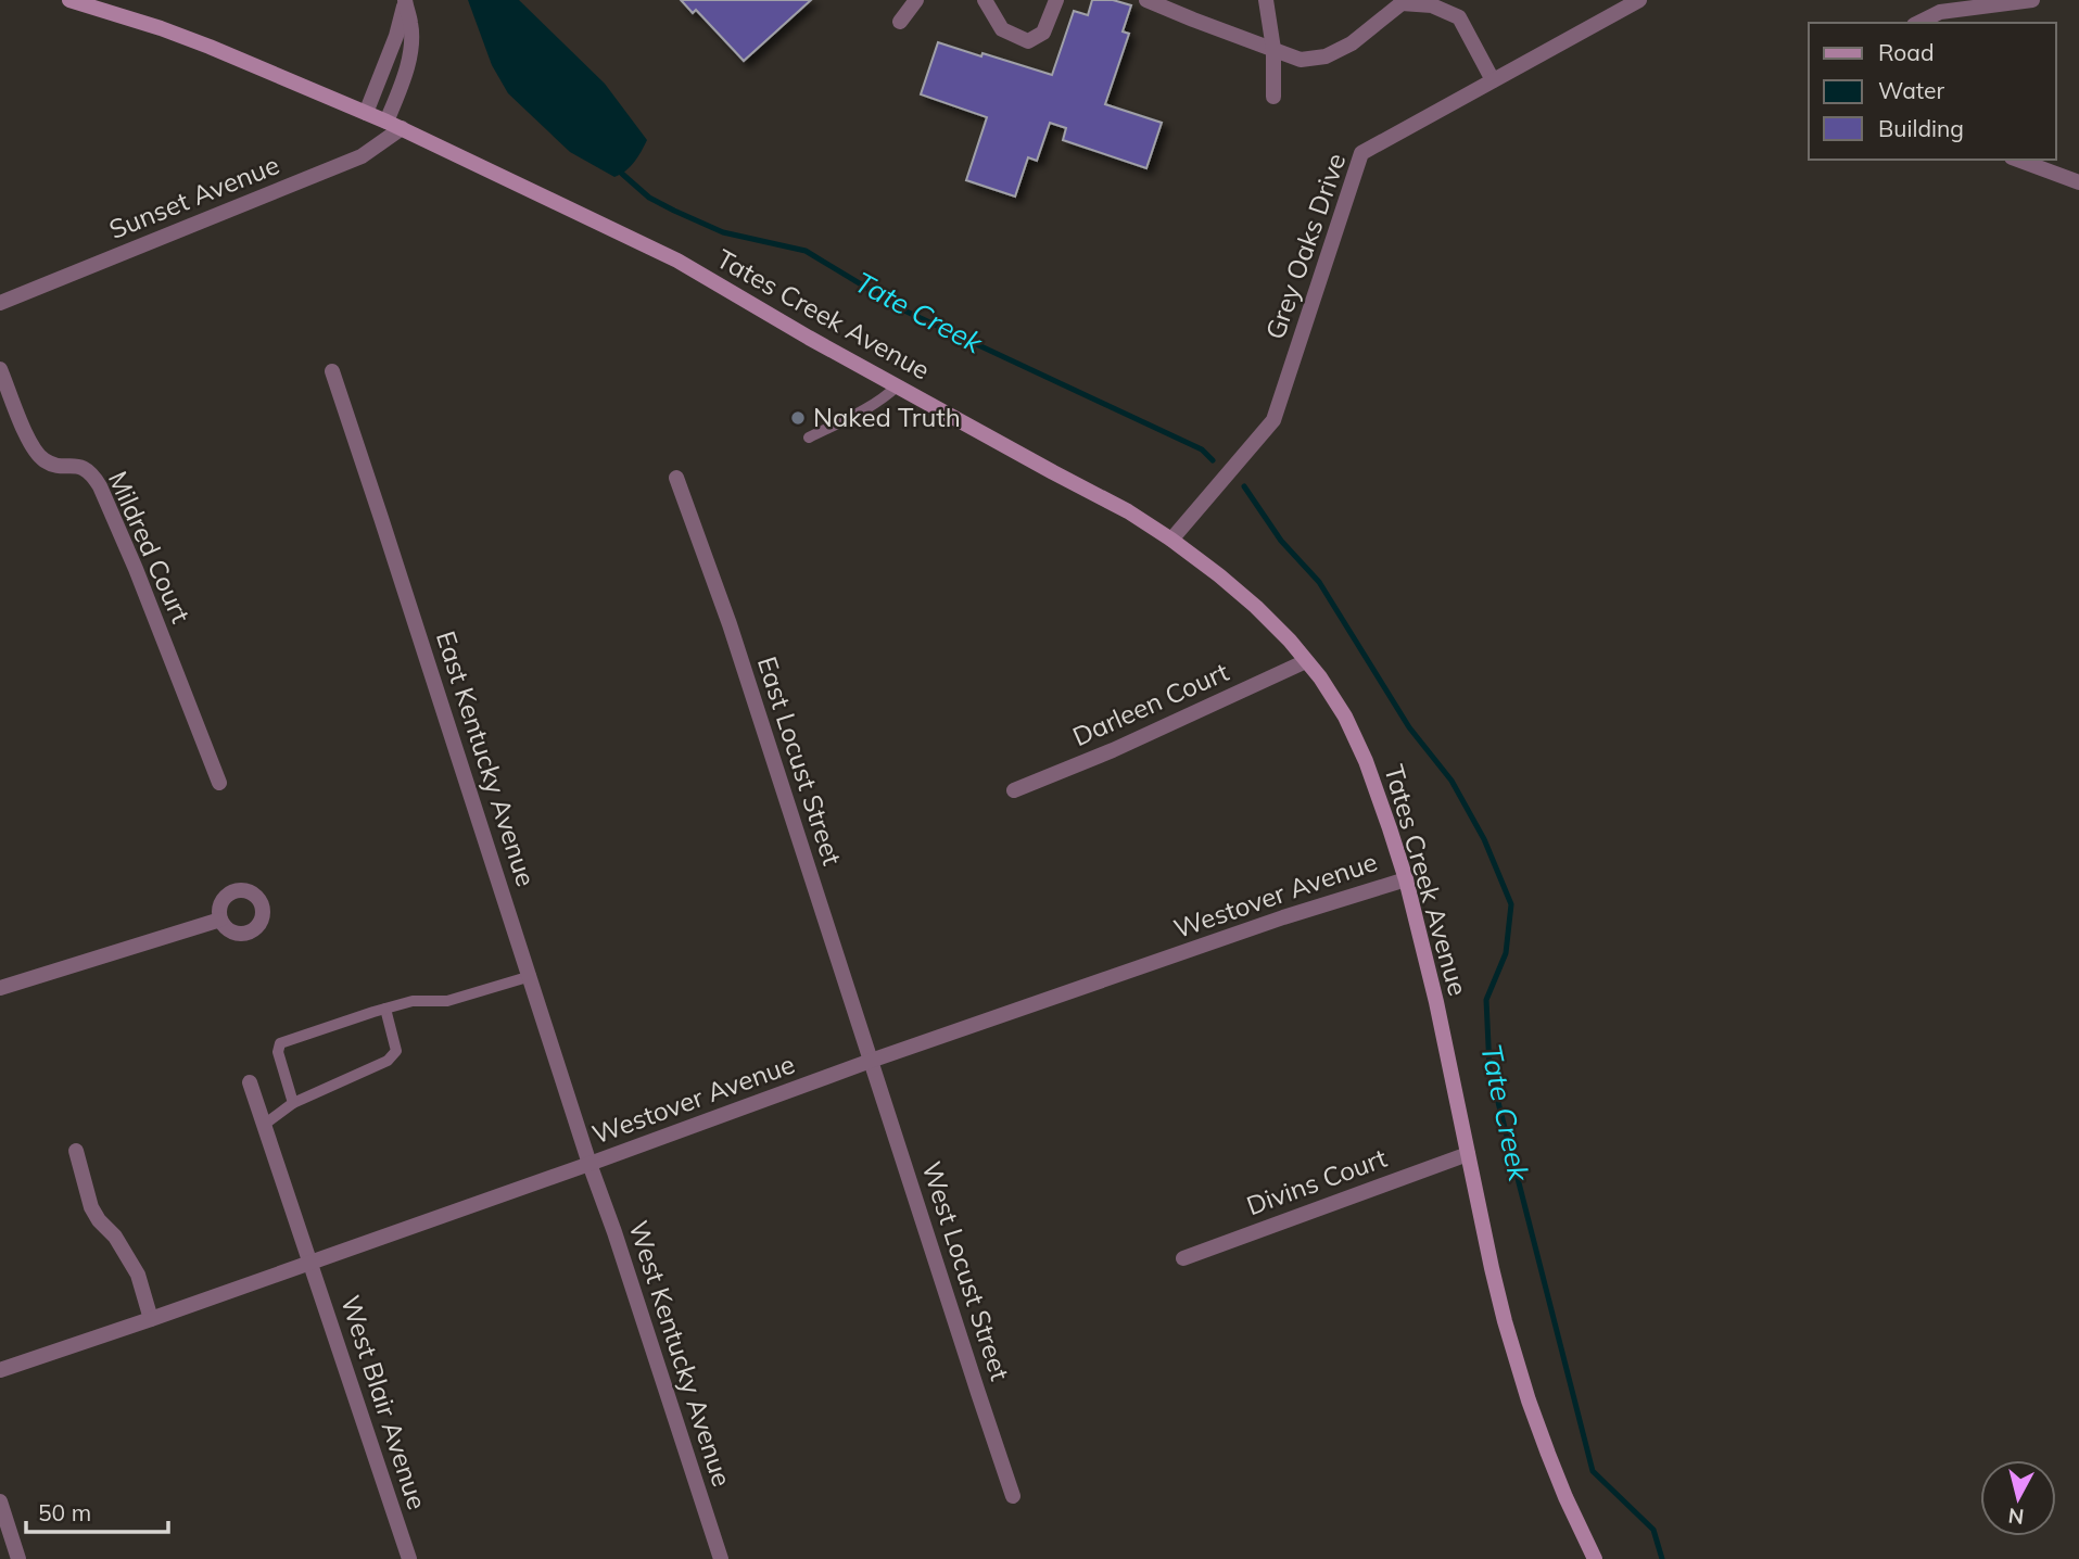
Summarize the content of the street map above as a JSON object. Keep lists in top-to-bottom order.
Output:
{
  "streets": {
    "main road": ["Tates Creek Avenue"],
    "street": [
      "Sunset Avenue",
      "Grey Oaks Drive",
      "Mildred Court",
      "Darleen Court",
      "East Kentucky Avenue",
      "East Locust Street",
      "Westover Avenue",
      "Divins Court",
      "West Locust Street",
      "West Kentucky Avenue",
      "West Blair Avenue"
    ]
  },
  "crossings": [
    ["Sunset Avenue", "Tates Creek Avenue"],
    ["Grey Oaks Drive", "Tates Creek Avenue"],
    ["Tates Creek Avenue", "Darleen Court"],
    ["Tates Creek Avenue", "Westover Avenue"],
    ["Tates Creek Avenue", "Divins Court"],
    ["East Kentucky Avenue", "Westover Avenue"],
    ["East Kentucky Avenue", "West Kentucky Avenue"],
    ["East Locust Street", "Westover Avenue"],
    ["East Locust Street", "West Locust Street"],
    ["Westover Avenue", "West Locust Street"],
    ["Westover Avenue", "West Kentucky Avenue"],
    ["Westover Avenue", "West Blair Avenue"]
  ],
  "water": ["Tate Creek"],
  "places": ["Naked Truth"],
  "legend": ["Road", "Water", "Building"],
  "scale_bar": "50 m",
  "north": "bottom"
}
